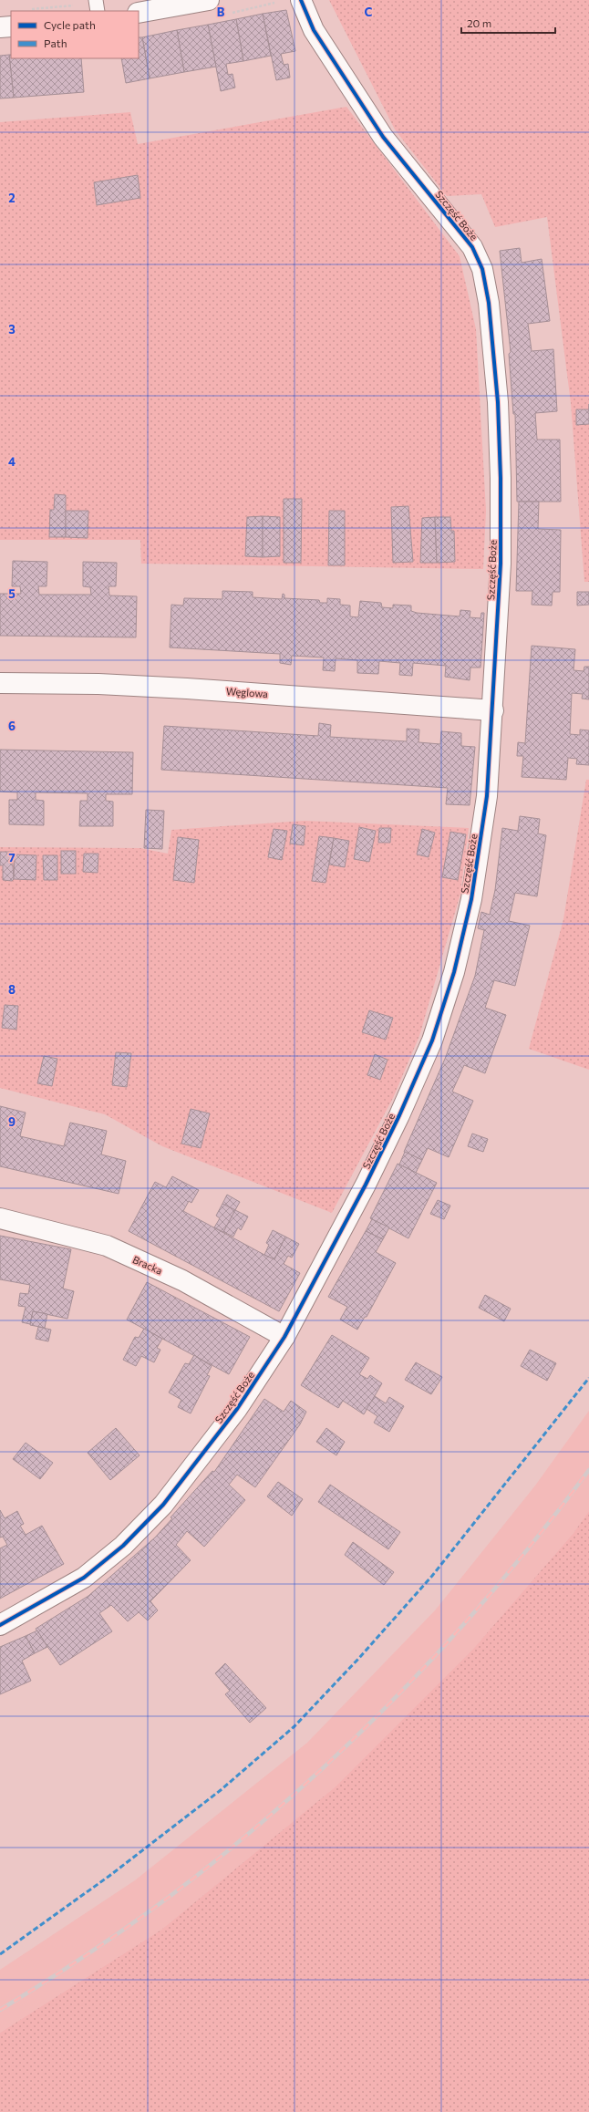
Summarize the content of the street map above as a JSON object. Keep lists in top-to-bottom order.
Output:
{
  "streets": {
    "street": ["Szczęść Boże", "Węglowa", "Bracka"]
  },
  "crossings": [
    ["Szczęść Boże", "Węglowa"],
    ["Szczęść Boże", "Bracka"]
  ],
  "legend": ["Cycle path", "Path"],
  "scale_bar": "20 m",
  "grid": {
    "columns": ["B", "C"],
    "rows": [
      "2",
      "3",
      "4",
      "5",
      "6",
      "7",
      "8",
      "9"
    ]
  }
}
